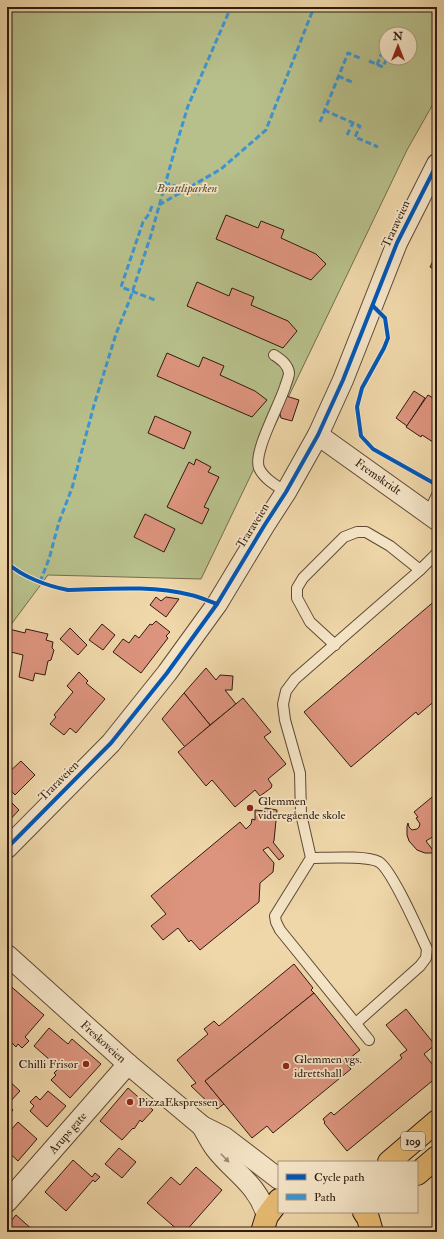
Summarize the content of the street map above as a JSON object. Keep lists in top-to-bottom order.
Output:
{
  "streets": {
    "main road": ["109"],
    "street": [
      "Traraveien",
      "Fremskridt",
      "Freskoveien",
      "Arups gate"
    ]
  },
  "crossings": [
    ["Traraveien", "Fremskridt"],
    ["Freskoveien", "Arups gate"]
  ],
  "parks": ["Brattliparken"],
  "places": [
    "Glemmen videregående skole",
    "Chilli Frisør",
    "Glemmen vgs. idrettshall",
    "PizzaEkspressen"
  ],
  "legend": ["Cycle path", "Path"],
  "north": "top"
}
